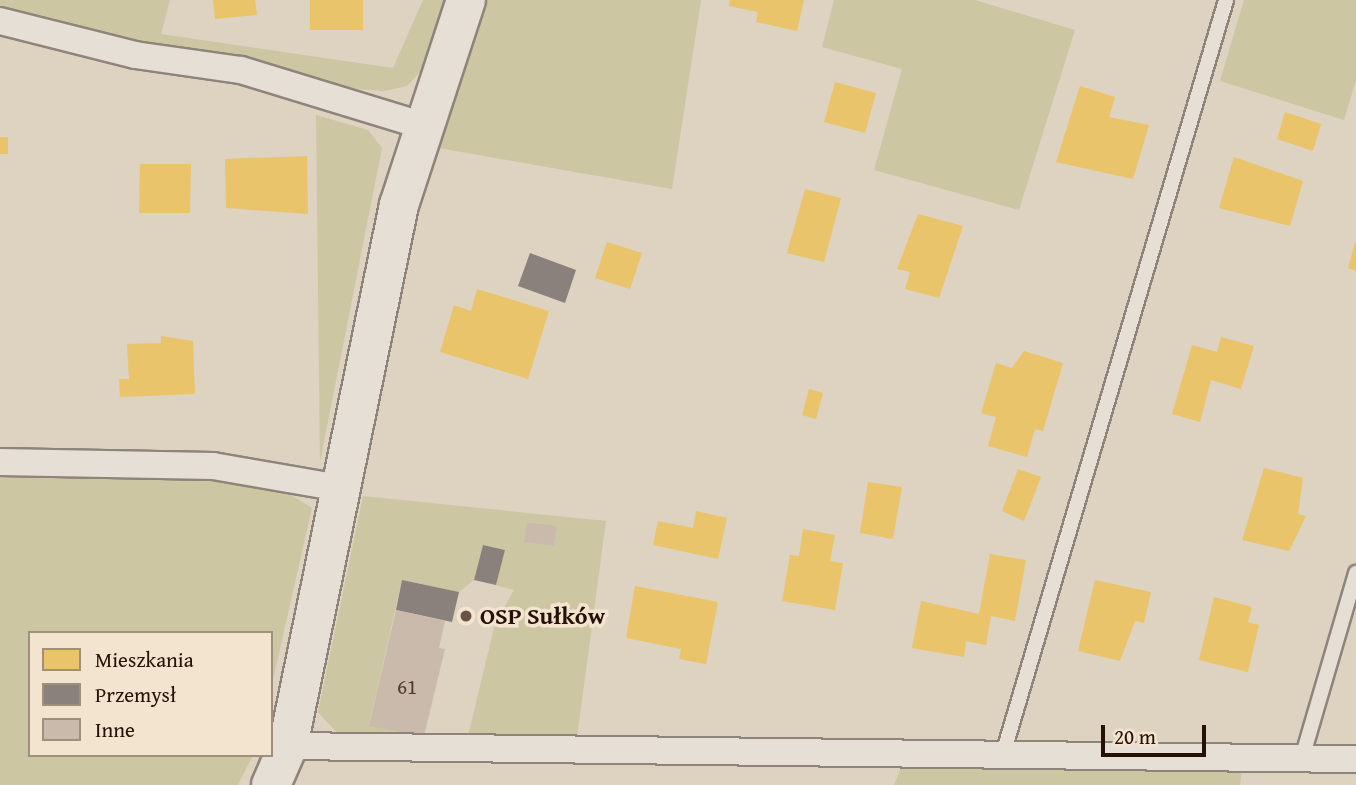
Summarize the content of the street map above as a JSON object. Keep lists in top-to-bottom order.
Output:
{
  "places": ["OSP Sułków"],
  "house_numbers": ["61"],
  "legend": ["Mieszkania", "Przemysł", "Inne"],
  "scale_bar": "20 m"
}
